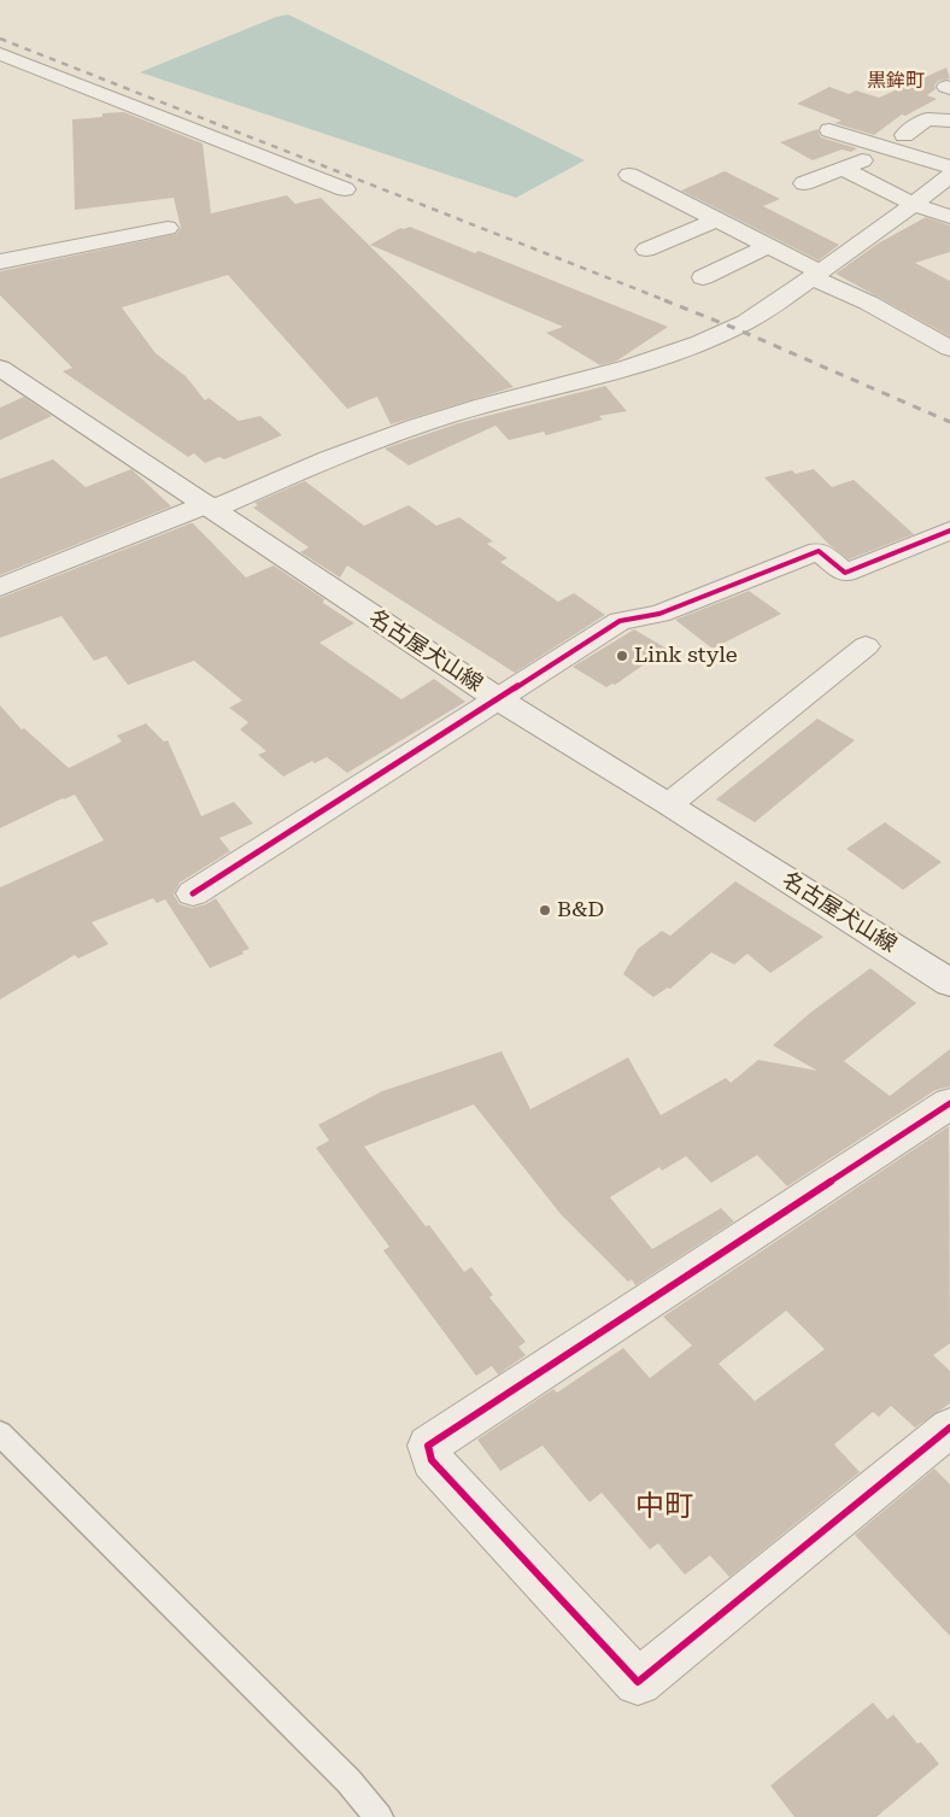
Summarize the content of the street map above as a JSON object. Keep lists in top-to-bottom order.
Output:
{
  "streets": {
    "street": ["名古屋犬山線"]
  },
  "districts": ["黒鉾町", "中町"],
  "places": ["Link style", "B&D"]
}
